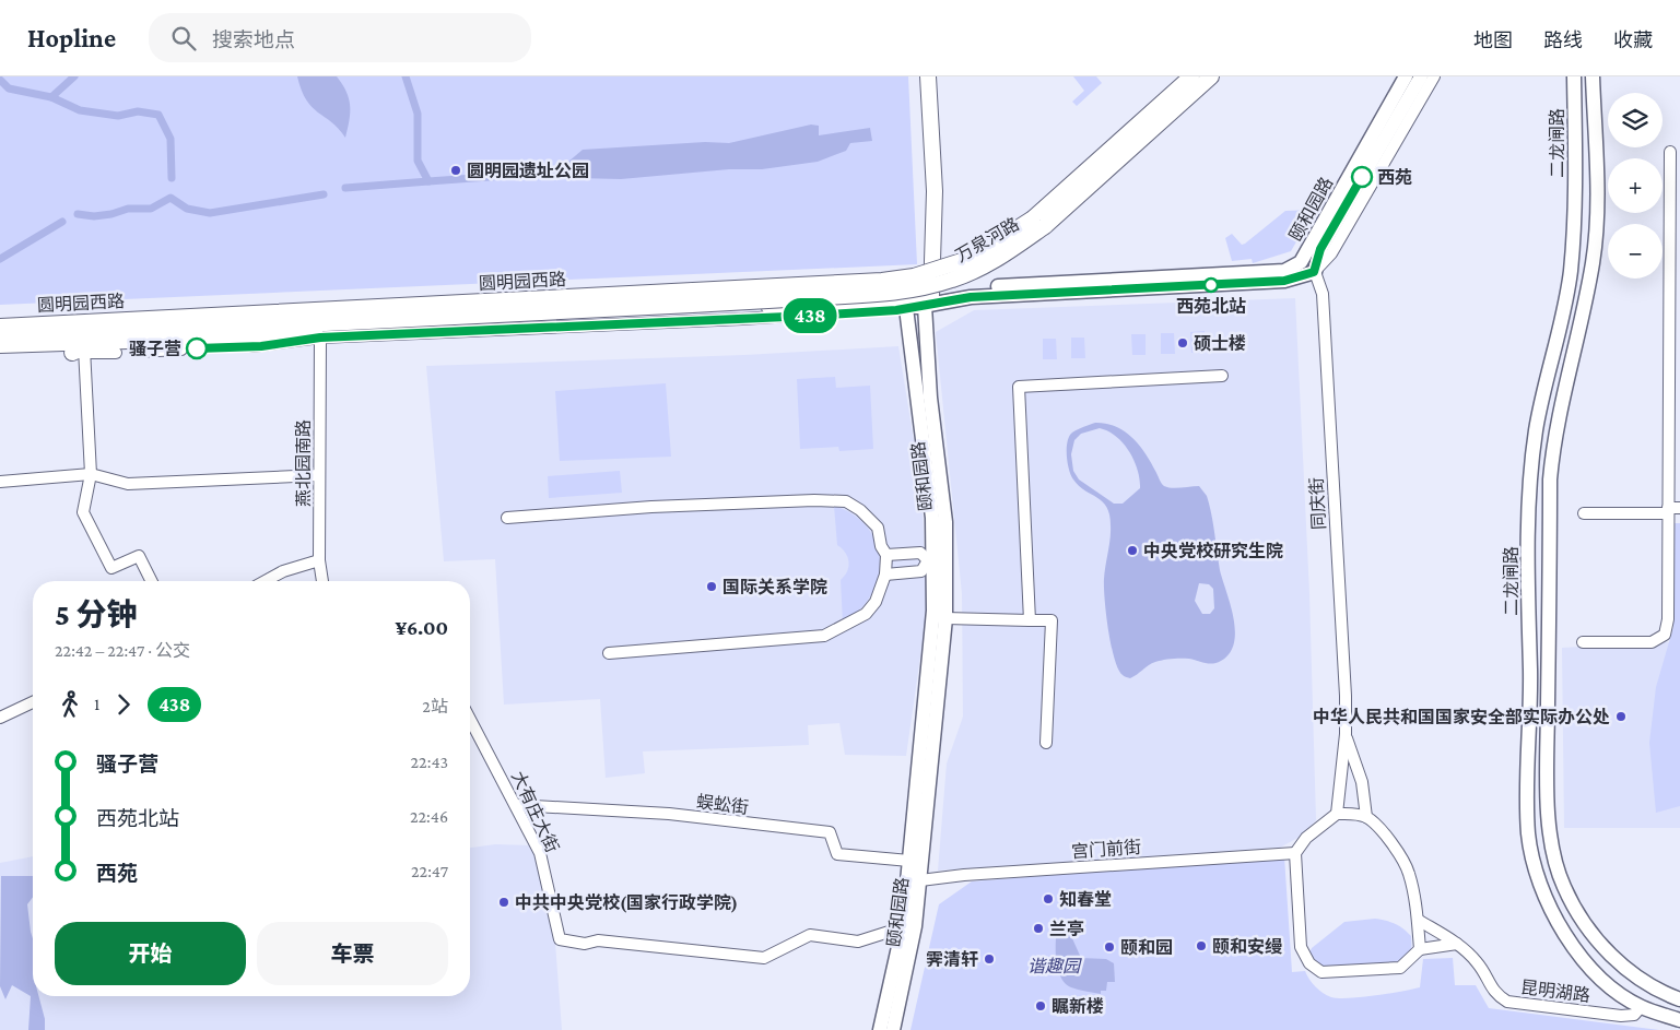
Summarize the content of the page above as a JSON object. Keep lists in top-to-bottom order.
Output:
{
  "streets": {
    "highway": ["万泉河路", "圆明园西路"],
    "main road": ["二龙闸路", "颐和园路"],
    "street": [
      "燕北园南路",
      "同庆街",
      "蜈蚣街",
      "大有庄大街",
      "宫门前街",
      "昆明湖路"
    ]
  },
  "crossings": [
    ["二龙闸路", "昆明湖路"],
    ["颐和园路", "同庆街"],
    ["颐和园路", "蜈蚣街"],
    ["颐和园路", "大有庄大街"],
    ["颐和园路", "宫门前街"],
    ["万泉河路", "圆明园西路"],
    ["蜈蚣街", "大有庄大街"],
    ["宫门前街", "昆明湖路"]
  ],
  "parks": ["谐趣园"],
  "places": [
    "圆明园遗址公园",
    "西苑",
    "西苑北站",
    "硕士楼",
    "骚子营",
    "中央党校研究生院",
    "国际关系学院",
    "中华人民共和国国家安全部实际办公处",
    "知春堂",
    "中共中央党校(国家行政学院)",
    "兰亭",
    "颐和安缦",
    "颐和园",
    "霁清轩",
    "瞩新楼"
  ],
  "lines": ["bus line 438"],
  "page": {
    "header": "Hopline",
    "search": "搜索地点",
    "nav": ["地图", "路线", "收藏"],
    "on_map": "438",
    "map_buttons": ["+", "−"],
    "heading": ["5 分钟", "22:42 – 22:47 · 公交", "¥6.00"],
    "legs": ["1", "438", "2站"],
    "list": [
      {
        "name": "骚子营",
        "value": "22:43"
      },
      {
        "name": "西苑北站",
        "value": "22:46"
      },
      {
        "name": "西苑",
        "value": "22:47"
      }
    ],
    "buttons": ["开始", "车票"]
  }
}
